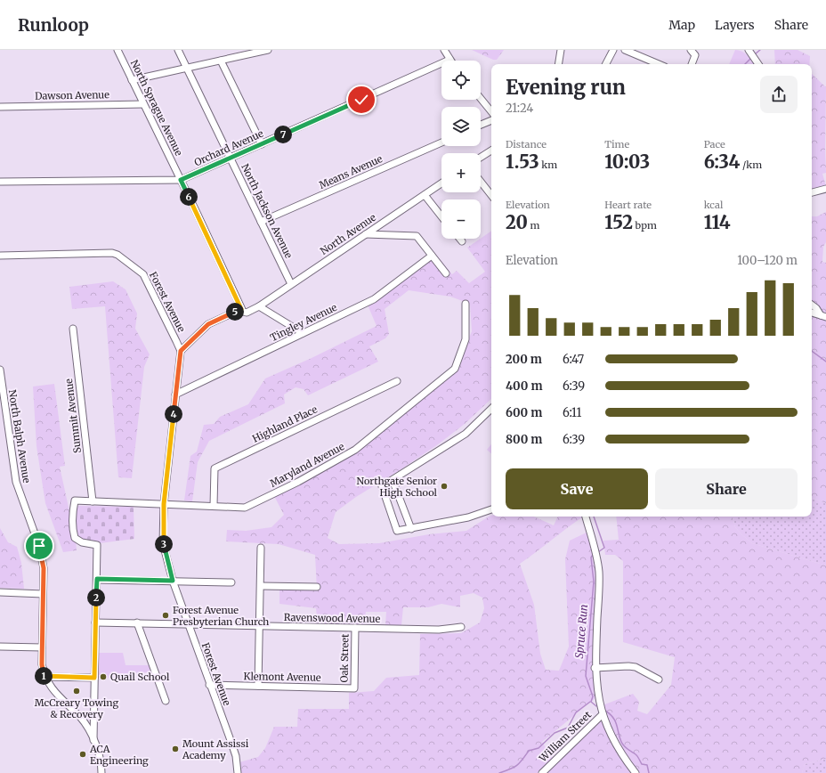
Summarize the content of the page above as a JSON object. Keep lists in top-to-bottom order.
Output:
{
  "streets": {
    "street": [
      "Dawson Avenue",
      "North Sprague Avenue",
      "Orchard Avenue",
      "Means Avenue",
      "North Jackson Avenue",
      "North Avenue",
      "Forest Avenue",
      "Tingley Avenue",
      "Summit Avenue",
      "Highland Place",
      "North Balph Avenue",
      "Maryland Avenue",
      "Ravenswood Avenue",
      "Oak Street",
      "Klemont Avenue",
      "William Street"
    ]
  },
  "crossings": [
    ["Dawson Avenue", "North Sprague Avenue"],
    ["North Sprague Avenue", "Orchard Avenue"],
    ["North Sprague Avenue", "North Avenue"],
    ["Orchard Avenue", "North Jackson Avenue"],
    ["Means Avenue", "North Jackson Avenue"],
    ["North Jackson Avenue", "North Avenue"],
    ["Forest Avenue", "Tingley Avenue"],
    ["Forest Avenue", "Maryland Avenue"],
    ["Forest Avenue", "Ravenswood Avenue"],
    ["Forest Avenue", "Klemont Avenue"],
    ["Summit Avenue", "Maryland Avenue"],
    ["Highland Place", "Maryland Avenue"],
    ["Ravenswood Avenue", "Oak Street"],
    ["Oak Street", "Klemont Avenue"]
  ],
  "water": ["Spruce Run"],
  "places": [
    "Northgate Senior High School",
    "Forest Avenue Presbyterian Church",
    "Quail School",
    "McCreary Towing & Recovery",
    "Mount Assissi Academy",
    "ACA Engineering"
  ],
  "page": {
    "header": "Runloop",
    "nav": ["Map", "Layers", "Share"],
    "map_buttons": ["+", "−"],
    "heading": ["Evening run", "21:24"],
    "stats": [
      ["Distance", "1.53 km"],
      ["Time", "10:03"],
      ["Pace", "6:34 /km"],
      ["Elevation", "20 m"],
      ["Heart rate", "152 bpm"],
      ["kcal", "114"]
    ],
    "pins": [
      "7",
      "6",
      "5",
      "4",
      "3",
      "2",
      "1"
    ],
    "chart": ["Elevation", "100–120 m"],
    "list": [
      {
        "name": "200 m",
        "note": "6:47"
      },
      {
        "name": "400 m",
        "note": "6:39"
      },
      {
        "name": "600 m",
        "note": "6:11"
      },
      {
        "name": "800 m",
        "note": "6:39"
      }
    ],
    "buttons": ["Save", "Share"]
  }
}
